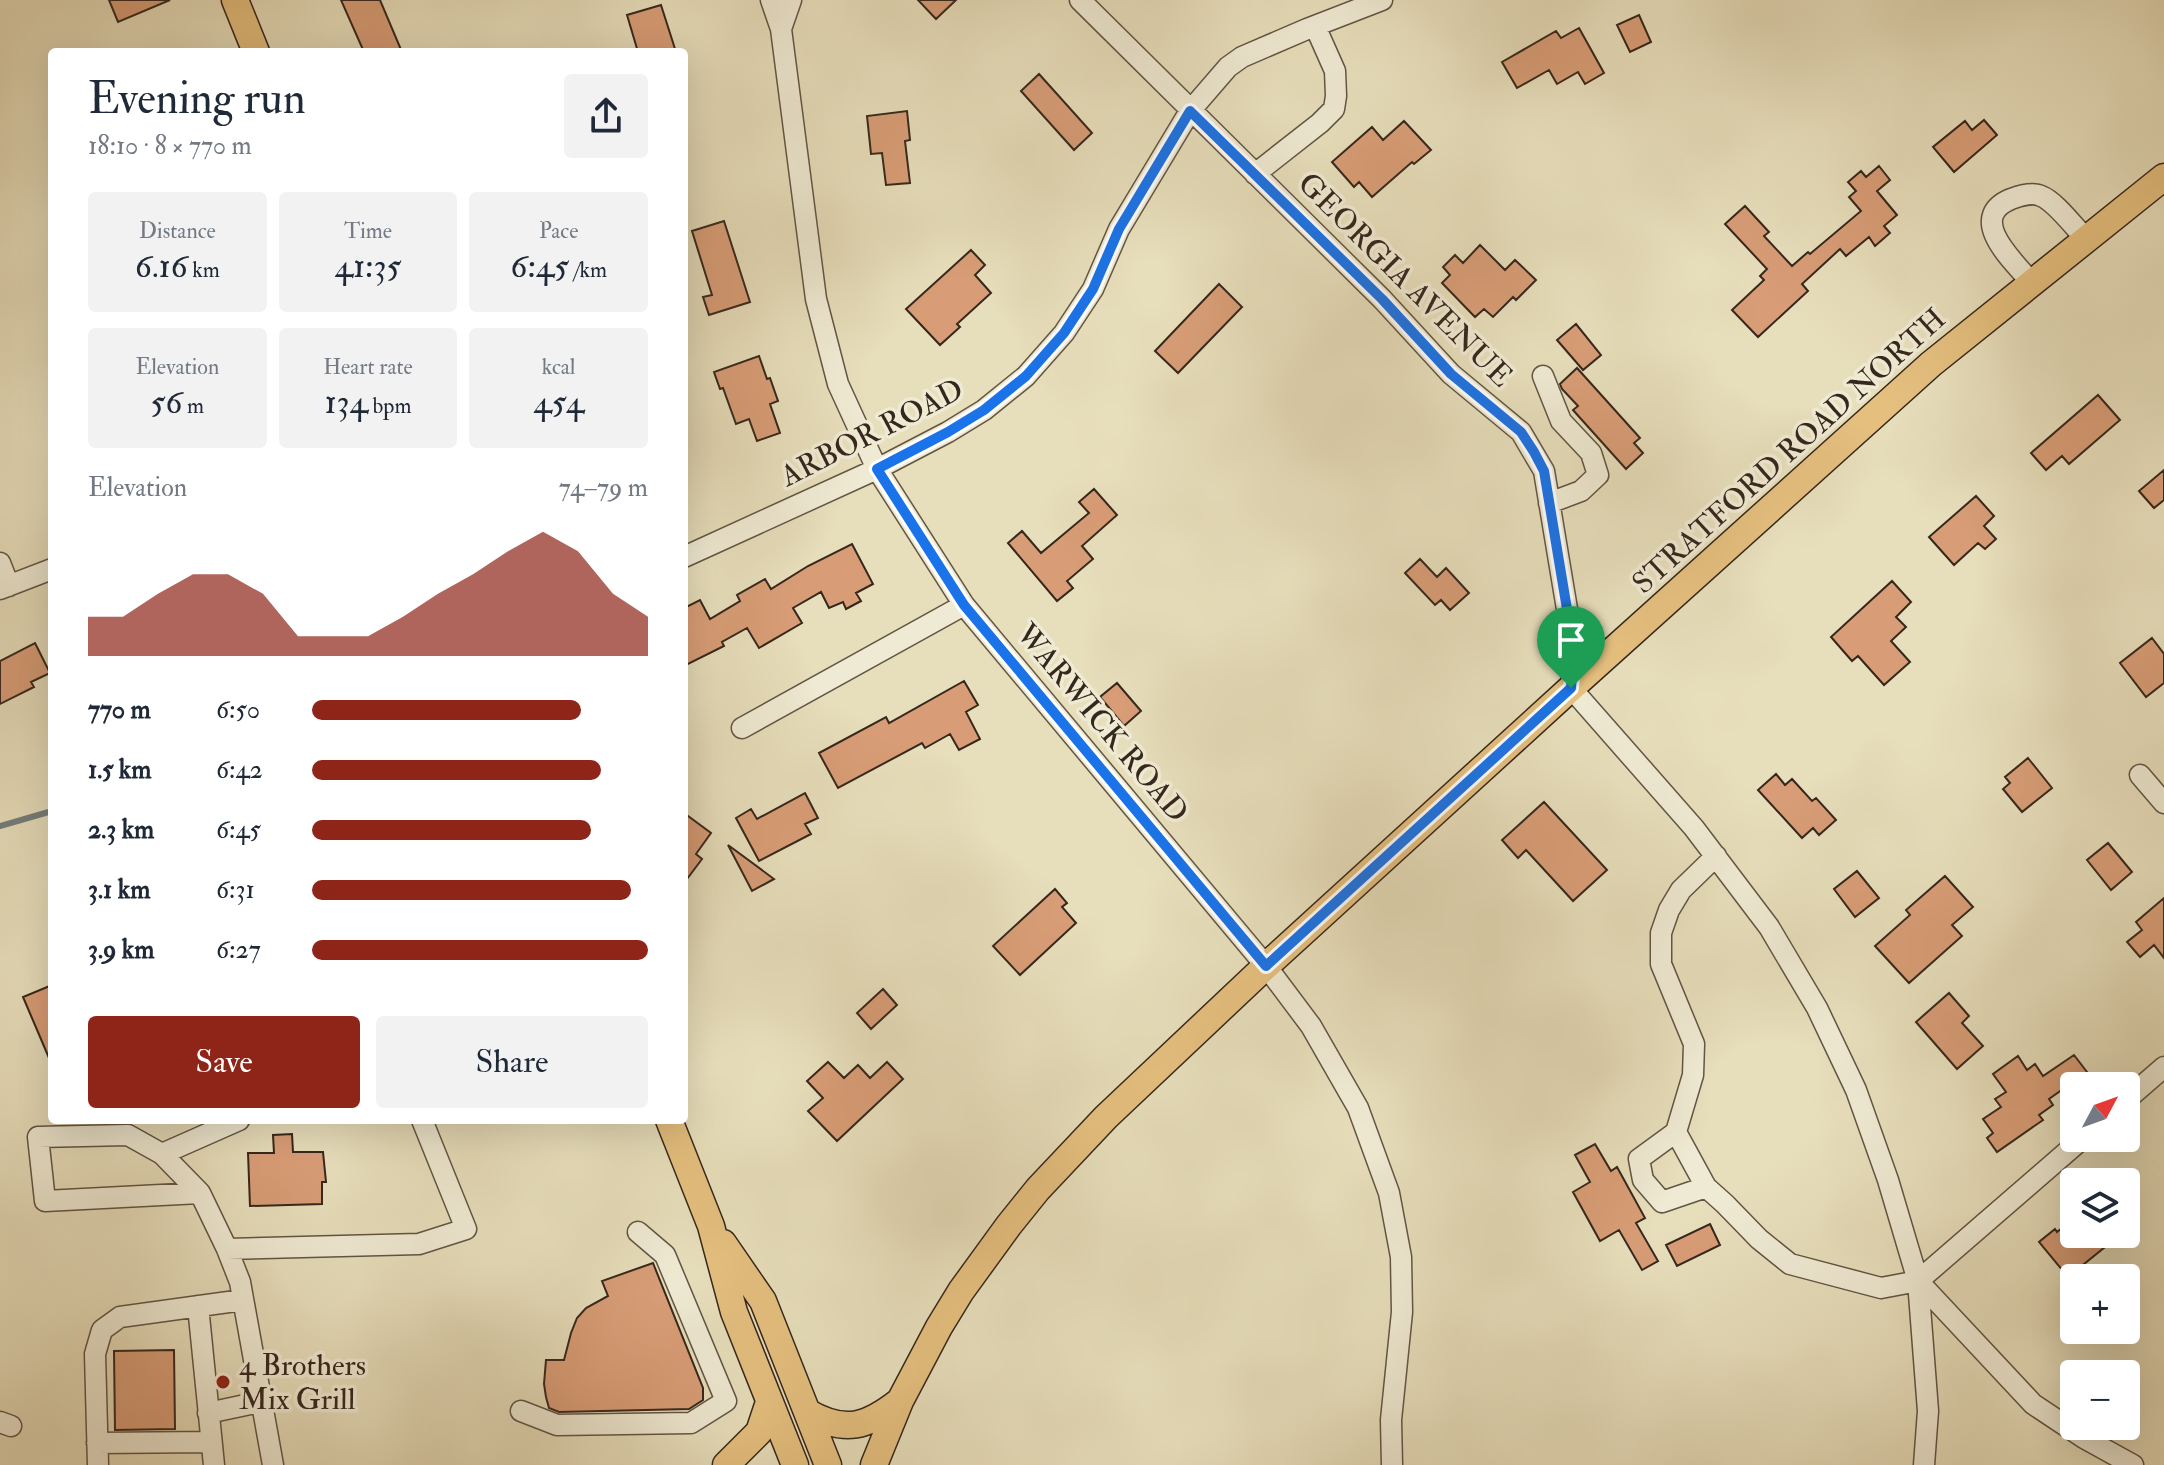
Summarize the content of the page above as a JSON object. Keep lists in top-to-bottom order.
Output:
{
  "streets": {
    "main road": ["STRATFORD ROAD NORTH"],
    "street": ["GEORGIA AVENUE", "ARBOR ROAD", "WARWICK ROAD"]
  },
  "crossings": [
    ["GEORGIA AVENUE", "ARBOR ROAD"],
    ["GEORGIA AVENUE", "STRATFORD ROAD NORTH"],
    ["ARBOR ROAD", "WARWICK ROAD"],
    ["STRATFORD ROAD NORTH", "WARWICK ROAD"]
  ],
  "places": ["4 Brothers Mix Grill"],
  "north": "top right",
  "page": {
    "heading": ["Evening run", "18:10 · 8 × 770 m"],
    "stats": [
      ["Distance", "6.16 km"],
      ["Time", "41:35"],
      ["Pace", "6:45 /km"],
      ["Elevation", "56 m"],
      ["Heart rate", "134 bpm"],
      ["kcal", "454"]
    ],
    "chart": ["Elevation", "74–79 m"],
    "list": [
      {
        "name": "770 m",
        "note": "6:50"
      },
      {
        "name": "1.5 km",
        "note": "6:42"
      },
      {
        "name": "2.3 km",
        "note": "6:45"
      },
      {
        "name": "3.1 km",
        "note": "6:31"
      },
      {
        "name": "3.9 km",
        "note": "6:27"
      }
    ],
    "buttons": ["Save", "Share"],
    "map_buttons": ["+", "−"]
  }
}
